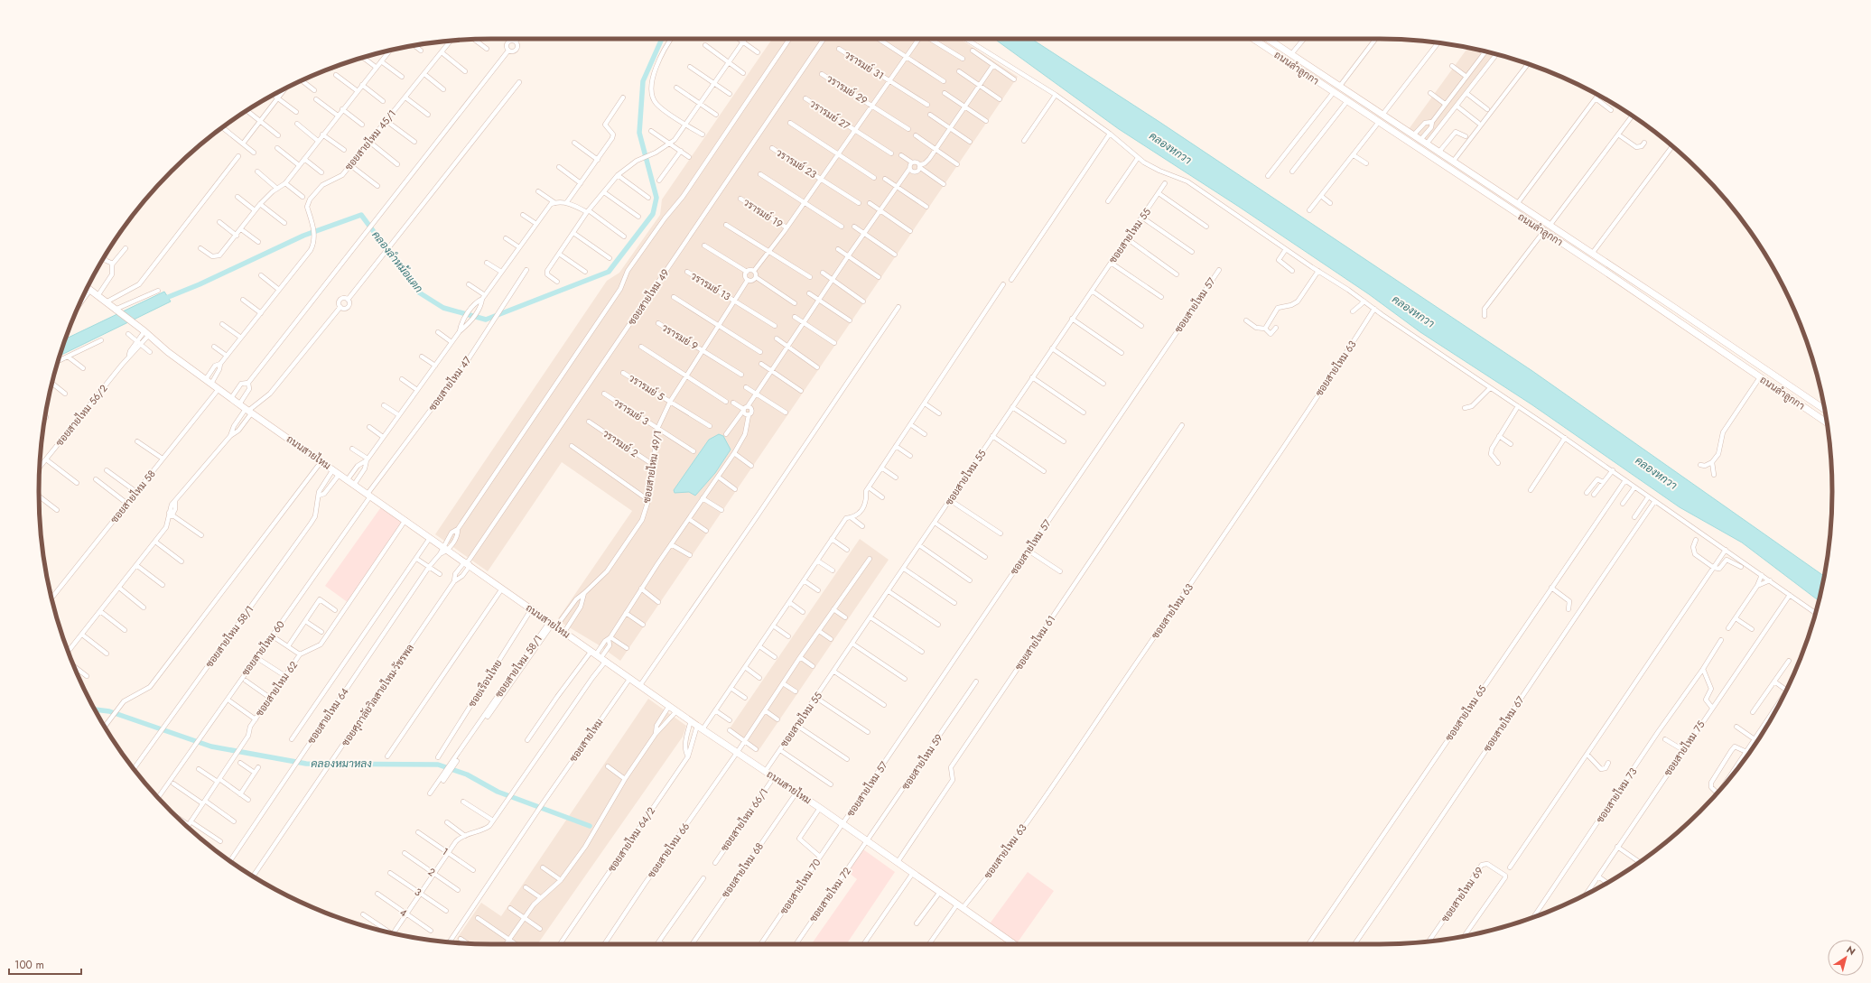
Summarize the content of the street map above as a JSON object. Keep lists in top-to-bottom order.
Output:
{
  "streets": {
    "main road": ["ถนนลำลูกกา", "ถนนสายไหม"],
    "street": [
      "วรารมย์ 31",
      "วรารมย์ 29",
      "วรารมย์ 27",
      "ซอยสายไหม 45/1",
      "วรารมย์ 23",
      "วรารมย์ 19",
      "ซอยสายไหม 55",
      "วรารมย์ 13",
      "ซอยสายไหม 49",
      "ซอยสายไหม 57",
      "วรารมย์ 9",
      "ซอยสายไหม 63",
      "ซอยสายไหม 47",
      "วรารมย์ 5",
      "วรารมย์ 3",
      "ซอยสายไหม 56/2",
      "วรารมย์ 2",
      "ซอยสายไหม 49/1",
      "ซอยสายไหม 58",
      "ซอยสายไหม 58/1",
      "ซอยสายไหม 61",
      "ซอยสายไหม 60",
      "ซอยเรือนไทย",
      "ซอยสายไหม 62",
      "ซอยศุภาลัยวิลสายไหม-วัชรพล",
      "ซอยสายไหม 65",
      "ซอยสายไหม 64",
      "ซอยสายไหม 67",
      "ซอยสายไหม",
      "ซอยสายไหม 75",
      "ซอยสายไหม 59",
      "ซอยสายไหม 73",
      "ซอยสายไหม 66/1",
      "ซอยสายไหม 64/2",
      "ซอยสายไหม 66",
      "1",
      "ซอยสายไหม 68",
      "2",
      "ซอยสายไหม 70",
      "3",
      "ซอยสายไหม 72",
      "ซอยสายไหม 69",
      "4"
    ]
  },
  "crossings": [
    ["ซอยสายไหม 45/1", "ถนนสายไหม"],
    ["ซอยสายไหม 55", "ถนนสายไหม"],
    ["วรารมย์ 13", "ซอยสายไหม 49/1"],
    ["ซอยสายไหม 49", "ถนนสายไหม"],
    ["ซอยสายไหม 57", "ถนนสายไหม"],
    ["ซอยสายไหม 57", "ซอยสายไหม 70"],
    ["วรารมย์ 9", "ซอยสายไหม 49/1"],
    ["ซอยสายไหม 63", "ถนนสายไหม"],
    ["ซอยสายไหม 47", "ถนนสายไหม"],
    ["ซอยสายไหม 47", "ซอยสายไหม 60"],
    ["วรารมย์ 5", "ซอยสายไหม 49/1"],
    ["วรารมย์ 3", "ซอยสายไหม 49/1"],
    ["ซอยสายไหม 56/2", "ถนนสายไหม"],
    ["วรารมย์ 2", "ซอยสายไหม 49/1"],
    ["ถนนสายไหม", "ซอยสายไหม 49/1"],
    ["ถนนสายไหม", "ซอยสายไหม 58"],
    ["ถนนสายไหม", "ซอยสายไหม 58/1"],
    ["ถนนสายไหม", "ซอยสายไหม 61"],
    ["ถนนสายไหม", "ซอยสายไหม 60"],
    ["ถนนสายไหม", "ซอยเรือนไทย"],
    ["ถนนสายไหม", "ซอยสายไหม 62"],
    ["ถนนสายไหม", "ซอยสายไหม 64"],
    ["ถนนสายไหม", "ซอยสายไหม"],
    ["ถนนสายไหม", "ซอยสายไหม 59"],
    ["ถนนสายไหม", "ซอยสายไหม 66/1"],
    ["ถนนสายไหม", "ซอยสายไหม 64/2"],
    ["ถนนสายไหม", "ซอยสายไหม 66"],
    ["ถนนสายไหม", "ซอยสายไหม 68"],
    ["ถนนสายไหม", "ซอยสายไหม 70"],
    ["ถนนสายไหม", "ซอยสายไหม 72"],
    ["ซอยสายไหม 49/1", "ซอยสายไหม 58/1"],
    ["ซอยสายไหม 59", "ซอยสายไหม 72"]
  ],
  "water": ["คลองหกวา", "คลองลำหม้อแตก", "คลองหมาหลง"],
  "scale_bar": "100 m",
  "north": "top right"
}
